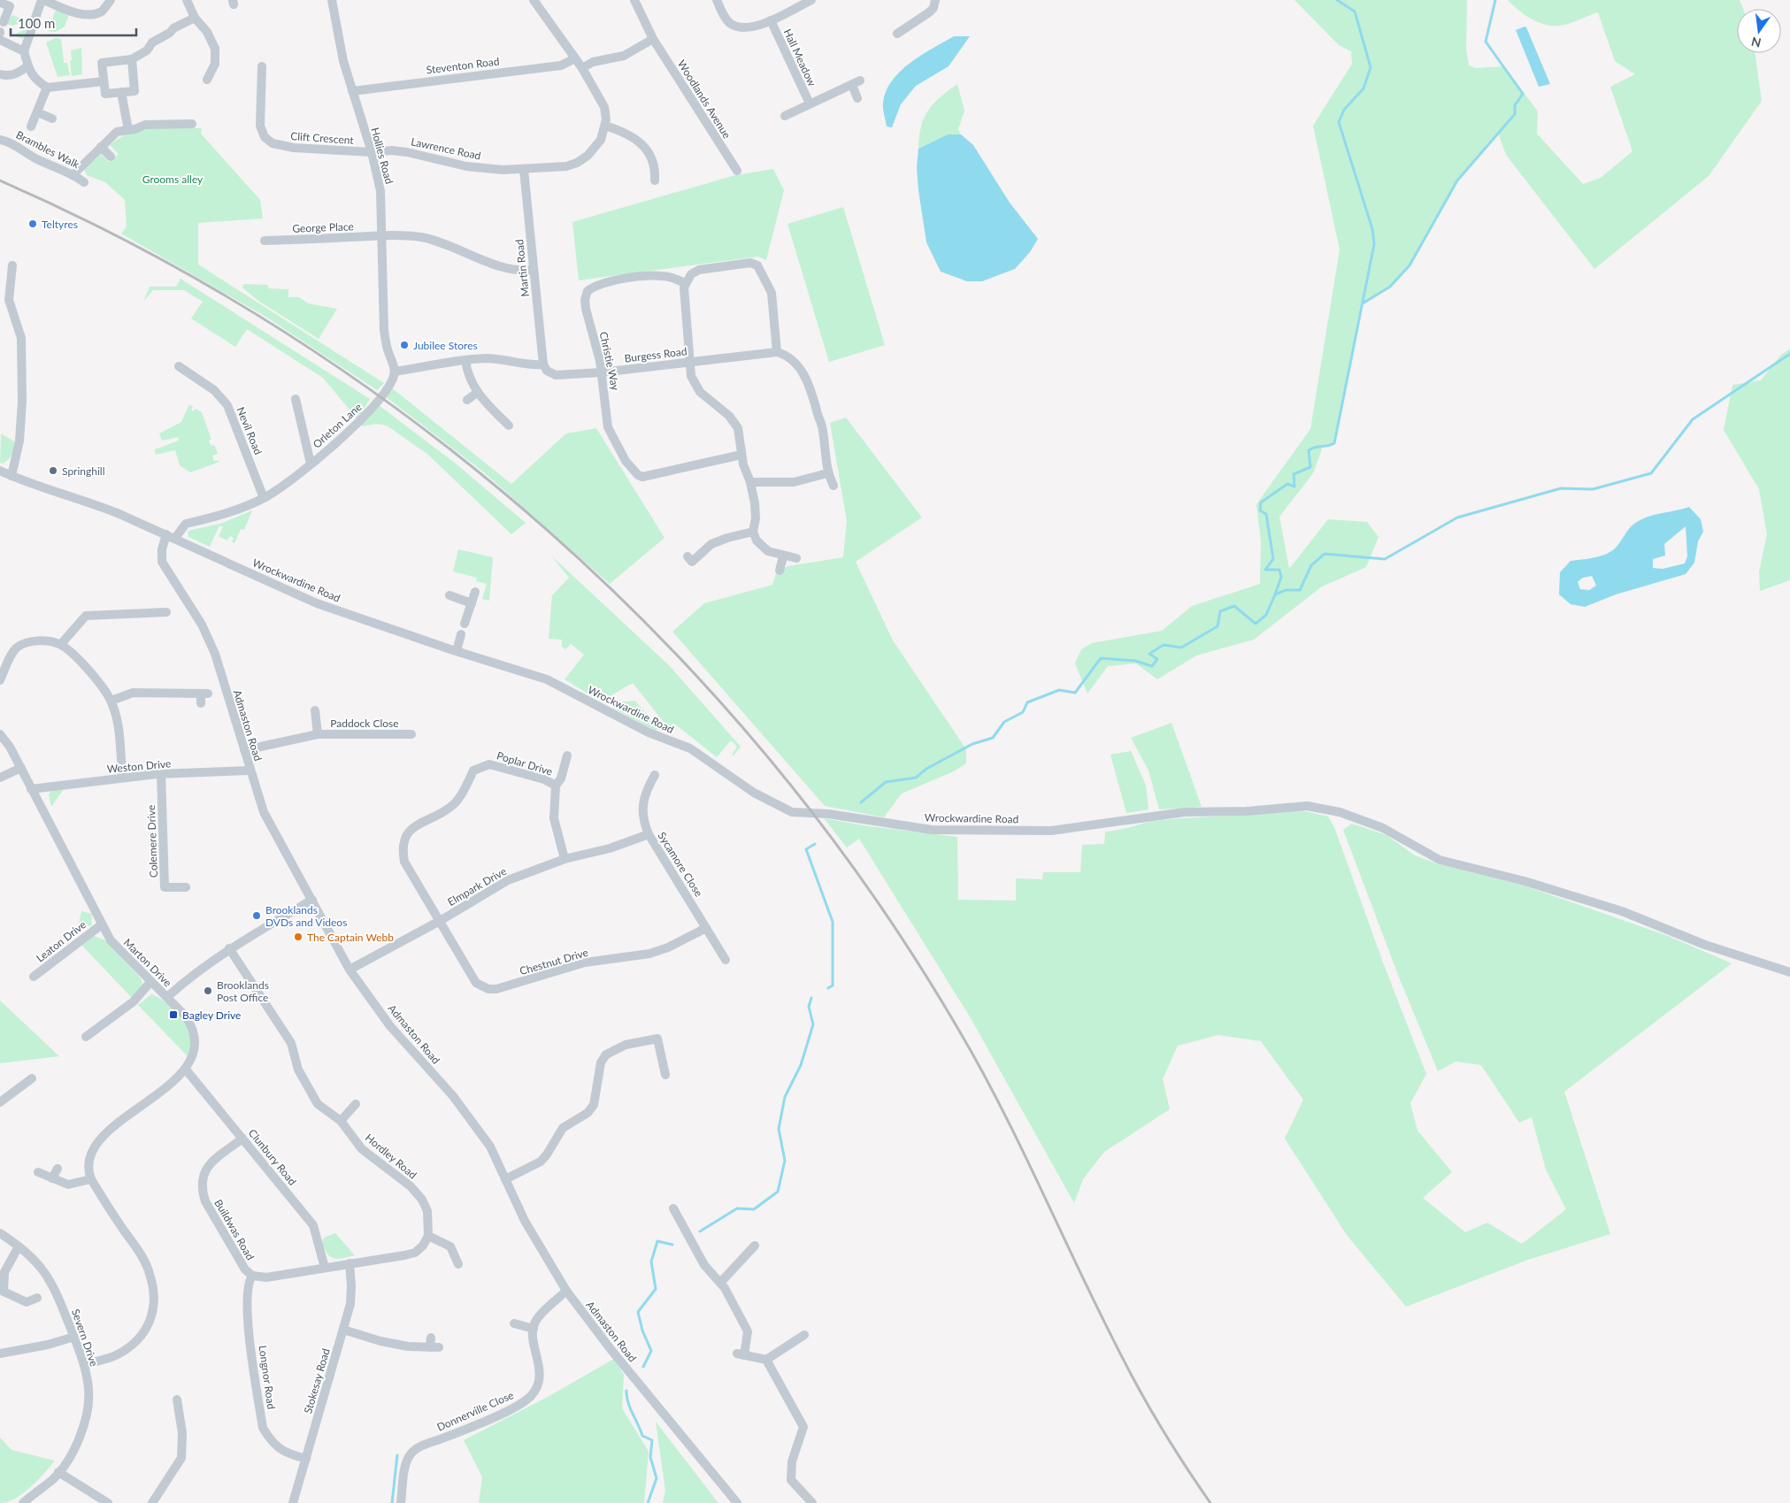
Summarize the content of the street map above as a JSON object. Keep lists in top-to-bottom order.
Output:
{
  "streets": {
    "street": [
      "Hall Meadow",
      "Steventon Road",
      "Woodlands Avenue",
      "Clift Crescent",
      "Lawrence Road",
      "Brambles Walk",
      "Hollies Road",
      "George Place",
      "Martin Road",
      "Burgess Road",
      "Christie Way",
      "Orleton Lane",
      "Nevil Road",
      "Wrockwardine Road",
      "Paddock Close",
      "Admaston Road",
      "Poplar Drive",
      "Weston Drive",
      "Colemere Drive",
      "Sycamore Close",
      "Elmpark Drive",
      "Leaton Drive",
      "Chestnut Drive",
      "Marton Drive",
      "Hordley Road",
      "Clunbury Road",
      "Buildwas Road",
      "Severn Drive",
      "Longnor Road",
      "Stokesay Road",
      "Donnerville Close"
    ]
  },
  "crossings": [
    ["Steventon Road", "Lawrence Road"],
    ["Steventon Road", "Hollies Road"],
    ["Clift Crescent", "Lawrence Road"],
    ["Clift Crescent", "Hollies Road"],
    ["Lawrence Road", "Hollies Road"],
    ["Lawrence Road", "Martin Road"],
    ["Hollies Road", "George Place"],
    ["Hollies Road", "Orleton Lane"],
    ["George Place", "Martin Road"],
    ["Martin Road", "Burgess Road"],
    ["Burgess Road", "Christie Way"],
    ["Orleton Lane", "Nevil Road"],
    ["Orleton Lane", "Wrockwardine Road"],
    ["Orleton Lane", "Admaston Road"],
    ["Wrockwardine Road", "Admaston Road"],
    ["Paddock Close", "Admaston Road"],
    ["Admaston Road", "Weston Drive"],
    ["Admaston Road", "Elmpark Drive"],
    ["Poplar Drive", "Elmpark Drive"],
    ["Poplar Drive", "Chestnut Drive"],
    ["Weston Drive", "Colemere Drive"],
    ["Weston Drive", "Marton Drive"],
    ["Sycamore Close", "Elmpark Drive"],
    ["Sycamore Close", "Chestnut Drive"],
    ["Elmpark Drive", "Chestnut Drive"],
    ["Leaton Drive", "Marton Drive"],
    ["Marton Drive", "Clunbury Road"],
    ["Clunbury Road", "Buildwas Road"],
    ["Buildwas Road", "Longnor Road"],
    ["Buildwas Road", "Stokesay Road"],
    ["Longnor Road", "Stokesay Road"]
  ],
  "parks": ["Grooms alley"],
  "places": {
    "other": [
      "Teltyres",
      "Jubilee Stores",
      "Springhill",
      "Brooklands DVDs and Videos",
      "The Captain Webb",
      "Brooklands Post Office"
    ],
    "transit": ["Bagley Drive"]
  },
  "scale_bar": "100 m",
  "north": "bottom"
}
